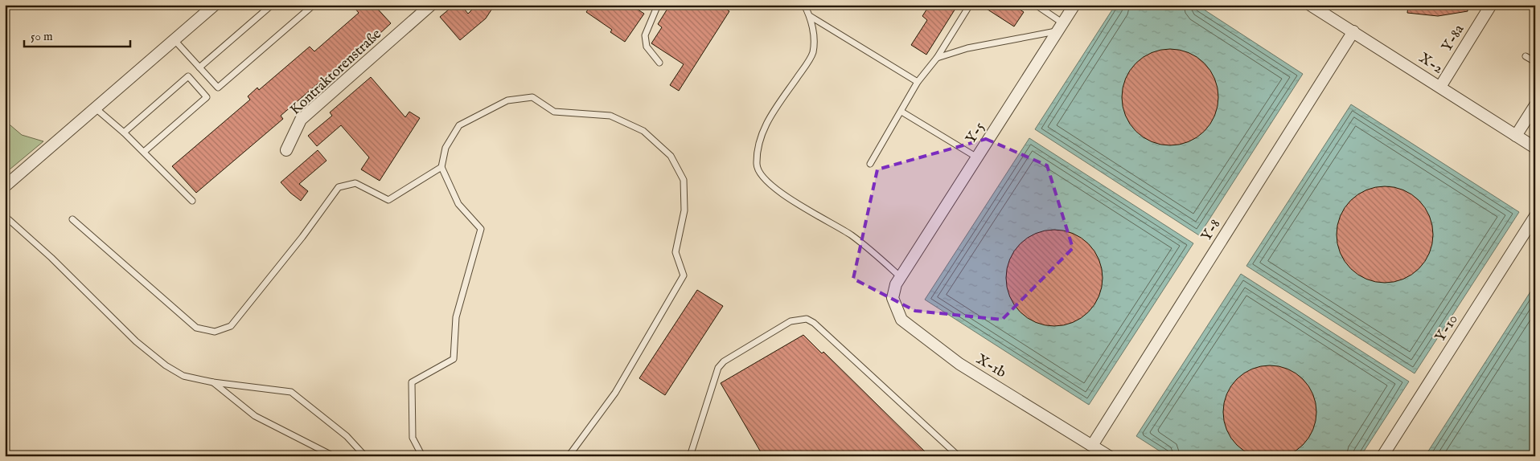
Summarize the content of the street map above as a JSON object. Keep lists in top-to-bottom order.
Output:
{
  "streets": {
    "street": [
      "Y-8a",
      "X-2",
      "Kontraktorenstraße",
      "Y-5",
      "Y-8",
      "Y-10",
      "X-1b"
    ]
  },
  "crossings": [
    ["Y-8a", "X-2"],
    ["X-2", "Y-8"],
    ["Y-5", "X-1b"],
    ["Y-8", "X-1b"]
  ],
  "scale_bar": "50 m"
}
